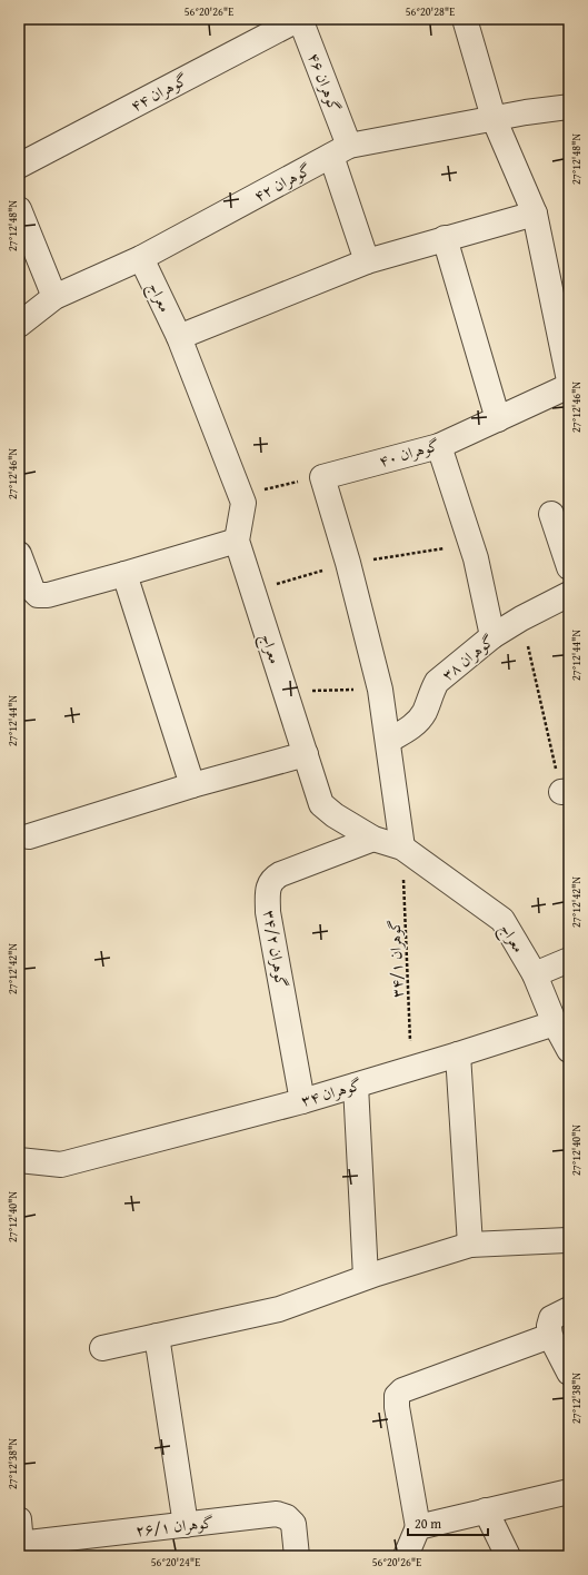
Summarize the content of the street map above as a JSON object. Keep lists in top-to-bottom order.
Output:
{
  "streets": {
    "street": [
      "گوهران ۴۶",
      "گوهران ۴۴",
      "گوهران ۴۲",
      "معراج",
      "گوهران ۴۰",
      "گوهران ۳۸",
      "گوهران ۳۴/۲",
      "گوهران ۳۴",
      "گوهران ۲۶/۱"
    ],
    "path": ["گوهران ۳۴/۱"]
  },
  "crossings": [
    ["گوهران ۴۶", "گوهران ۴۴"],
    ["گوهران ۴۶", "گوهران ۴۲"],
    ["گوهران ۴۲", "معراج"],
    ["معراج", "گوهران ۳۴/۲"],
    ["معراج", "گوهران ۳۴/۱"],
    ["گوهران ۳۴/۲", "گوهران ۳۴"],
    ["گوهران ۳۴/۱", "گوهران ۳۴"]
  ],
  "scale_bar": "20 m",
  "coordinates": [
    "56°20'26\"E",
    "56°20'28\"E",
    "27°12'48\"N",
    "27°12'46\"N",
    "27°12'44\"N",
    "27°12'42\"N",
    "27°12'40\"N",
    "27°12'38\"N",
    "56°20'24\"E"
  ]
}
